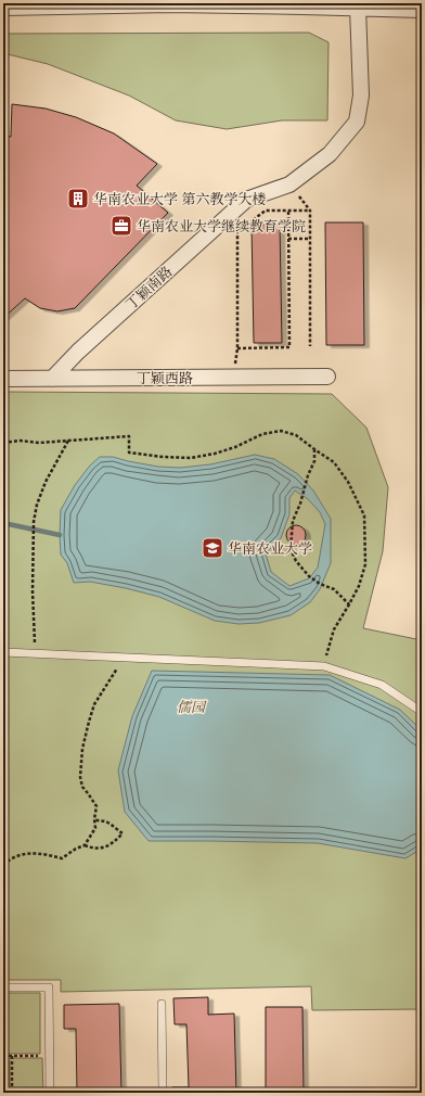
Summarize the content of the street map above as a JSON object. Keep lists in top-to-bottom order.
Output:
{
  "streets": {
    "street": ["丁颖南路", "丁颖西路"]
  },
  "crossings": [
    ["丁颖南路", "丁颖西路"]
  ],
  "parks": ["儒园"],
  "places": {
    "building": ["华南农业大学 第六教学大楼"],
    "office": ["华南农业大学继续教育学院"],
    "school or university": ["华南农业大学"]
  }
}
